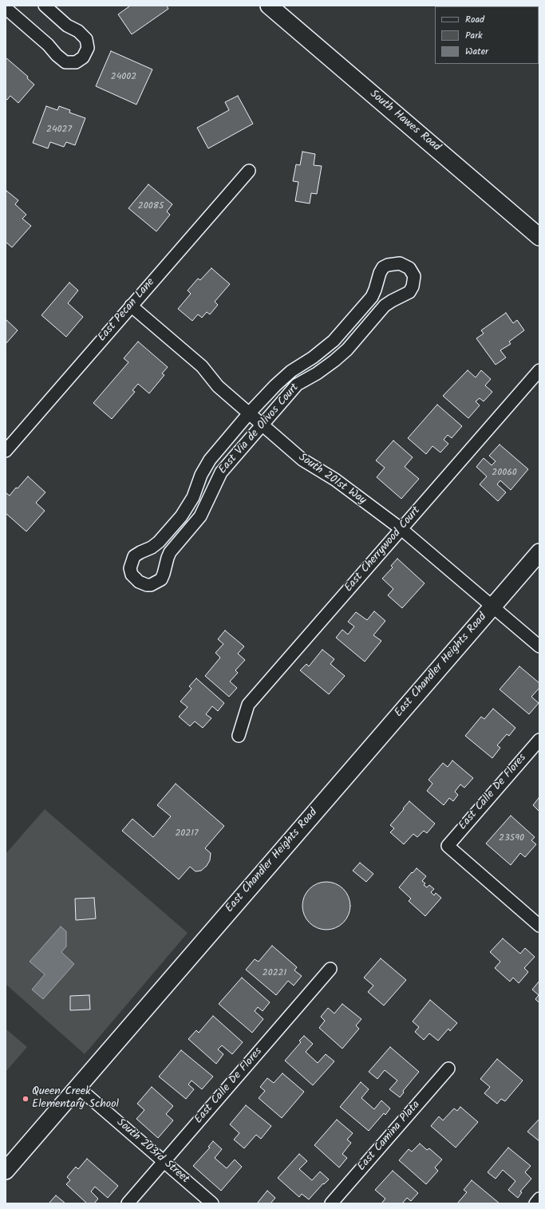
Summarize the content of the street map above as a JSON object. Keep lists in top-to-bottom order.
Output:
{
  "streets": {
    "main road": ["South Hawes Road", "East Chandler Heights Road"],
    "street": [
      "East Pecan Lane",
      "East Via de Olivos Court",
      "South 201st Way",
      "East Cherrywood Court",
      "East Calle De Flores",
      "East Camina Plata",
      "South 203rd Street"
    ]
  },
  "crossings": [
    ["East Pecan Lane", "South 201st Way"],
    ["East Via de Olivos Court", "South 201st Way"],
    ["South 201st Way", "East Cherrywood Court"],
    ["South 201st Way", "East Chandler Heights Road"],
    ["East Chandler Heights Road", "South 203rd Street"],
    ["East Calle De Flores", "South 203rd Street"]
  ],
  "places": ["Queen Creek Elementary School"],
  "house_numbers": [
    "24002",
    "24027",
    "20085",
    "20060",
    "20217",
    "23590",
    "20221"
  ],
  "legend": ["Road", "Park", "Water"]
}
